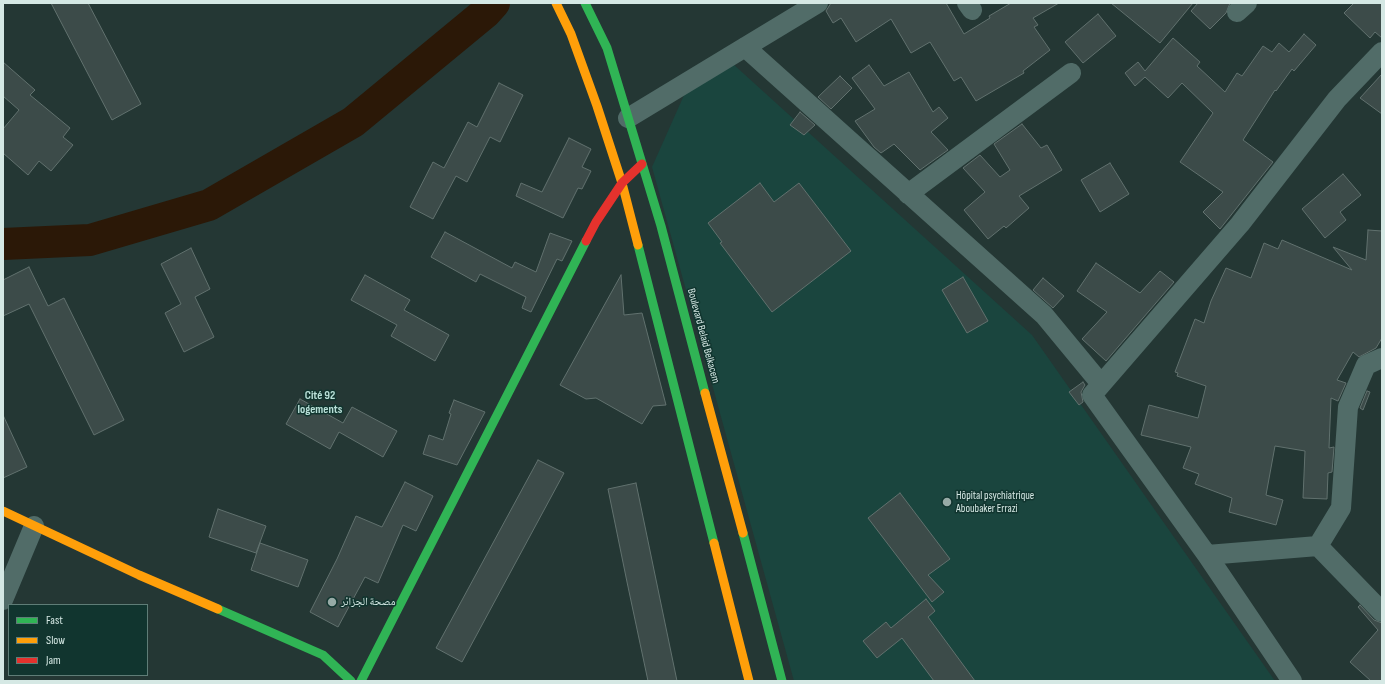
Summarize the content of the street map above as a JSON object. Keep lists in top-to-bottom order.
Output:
{
  "streets": {
    "main road": ["Boulevard Belaid Belkacem"]
  },
  "districts": ["Cité 92 logements"],
  "places": ["Hôpital psychiatrique Aboubaker Errazi", "مصحة الجزائر"],
  "legend": ["Fast", "Slow", "Jam"]
}
